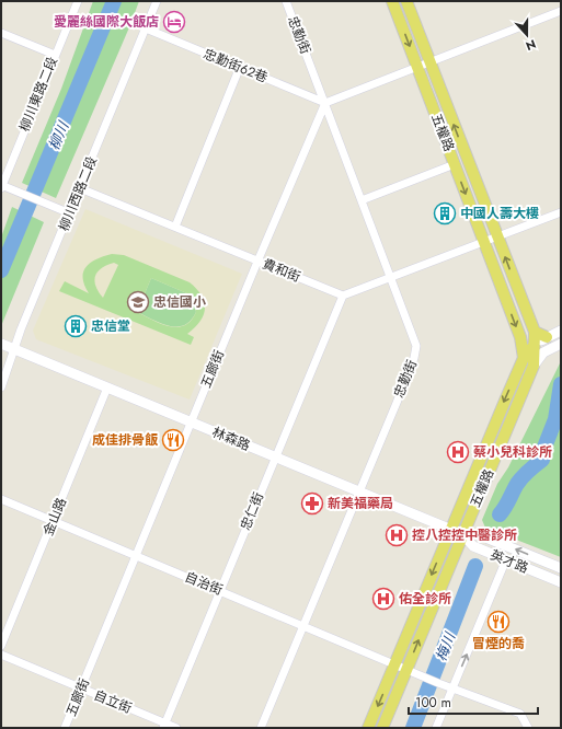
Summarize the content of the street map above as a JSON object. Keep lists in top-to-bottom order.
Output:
{
  "streets": {
    "main road": ["五權路", "林森路", "英才路"],
    "street": [
      "忠勤街",
      "忠勤街62巷",
      "柳川東路二段",
      "柳川西路二段",
      "貴和街",
      "五廊街",
      "忠仁街",
      "金山路",
      "自治街",
      "自立街"
    ]
  },
  "crossings": [
    ["忠勤街", "忠勤街62巷"],
    ["忠勤街", "五廊街"],
    ["忠勤街", "林森路"],
    ["忠勤街", "自治街"],
    ["忠勤街62巷", "柳川西路二段"],
    ["忠勤街62巷", "五廊街"],
    ["五權路", "林森路"],
    ["五權路", "英才路"],
    ["五權路", "自治街"],
    ["柳川西路二段", "貴和街"],
    ["柳川西路二段", "林森路"],
    ["貴和街", "五廊街"],
    ["貴和街", "忠仁街"],
    ["五廊街", "林森路"],
    ["五廊街", "自治街"],
    ["五廊街", "自立街"],
    ["林森路", "忠仁街"],
    ["林森路", "金山路"],
    ["林森路", "英才路"],
    ["忠仁街", "自治街"],
    ["忠仁街", "自立街"],
    ["金山路", "自治街"]
  ],
  "water": ["柳川", "梅川"],
  "places": {
    "hotel": ["愛麗絲國際大飯店"],
    "building": ["中國人壽大樓", "忠信堂"],
    "school or university": ["忠信國小"],
    "restaurant": ["成佳排骨飯", "冒煙的喬"],
    "hospital": ["蔡小兒科診所", "控八控控中醫診所", "佑全診所"],
    "pharmacy": ["新美福藥局"]
  },
  "scale_bar": "100 m",
  "north": "bottom"
}
